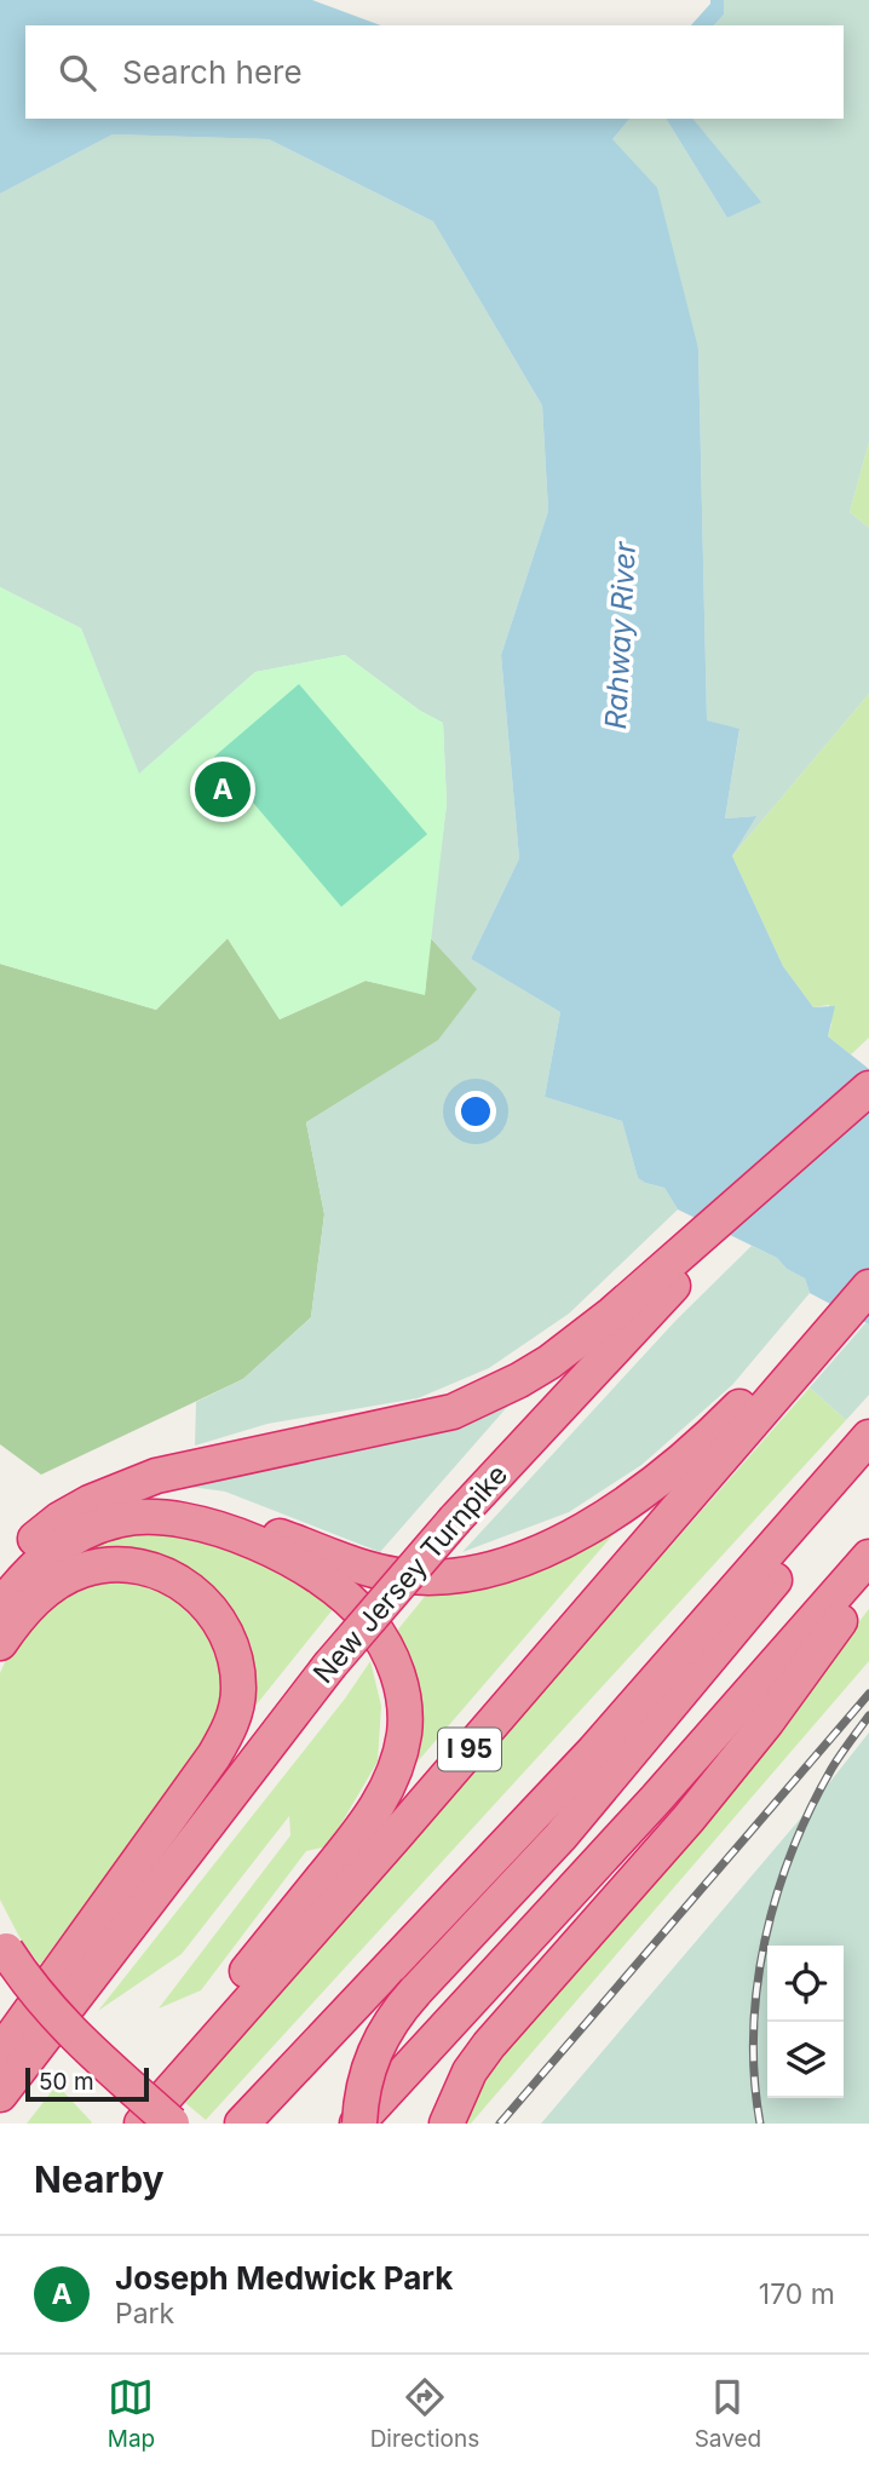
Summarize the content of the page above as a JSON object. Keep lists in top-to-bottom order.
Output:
{
  "streets": {
    "highway": ["New Jersey Turnpike", "I 95"]
  },
  "water": ["Rahway River"],
  "scale_bar": "50 m",
  "page": {
    "search": "Search here",
    "pins": "A",
    "scale": "50 m",
    "heading": "Nearby",
    "list": [
      {
        "mark": "A",
        "name": "Joseph Medwick Park",
        "note": "Park",
        "value": "170 m"
      }
    ],
    "nav": ["Map", "Directions", "Saved"]
  }
}
